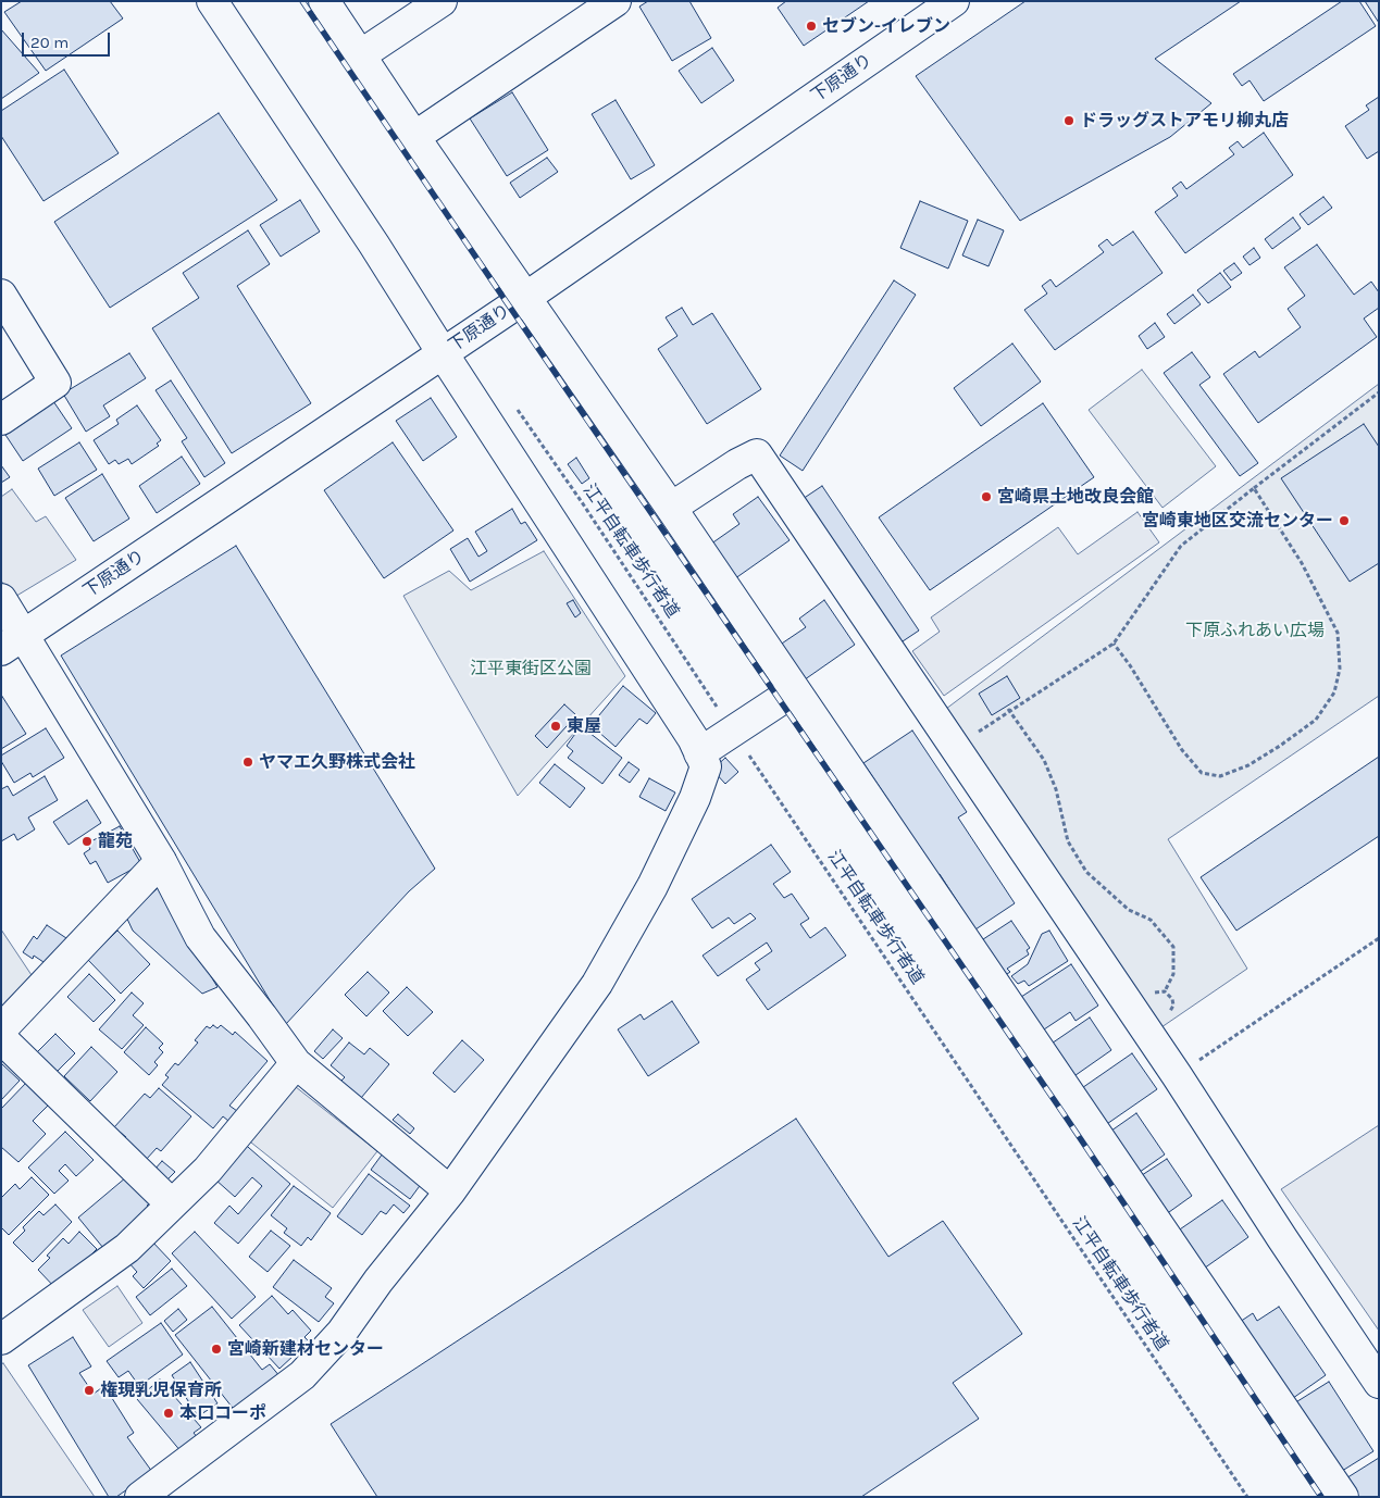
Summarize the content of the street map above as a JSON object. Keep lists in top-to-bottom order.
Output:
{
  "streets": {
    "street": ["下原通り"],
    "path": ["江平自転車歩行者道"]
  },
  "parks": ["下原ふれあい広場", "江平東街区公園"],
  "places": [
    "セブン-イレブン",
    "ドラッグストアモリ柳丸店",
    "宮崎県土地改良会館",
    "宮崎東地区交流センター",
    "東屋",
    "ヤマエ久野株式会社",
    "龍苑",
    "宮崎新建材センター",
    "権現乳児保育所",
    "本口コーポ"
  ],
  "scale_bar": "20 m"
}
